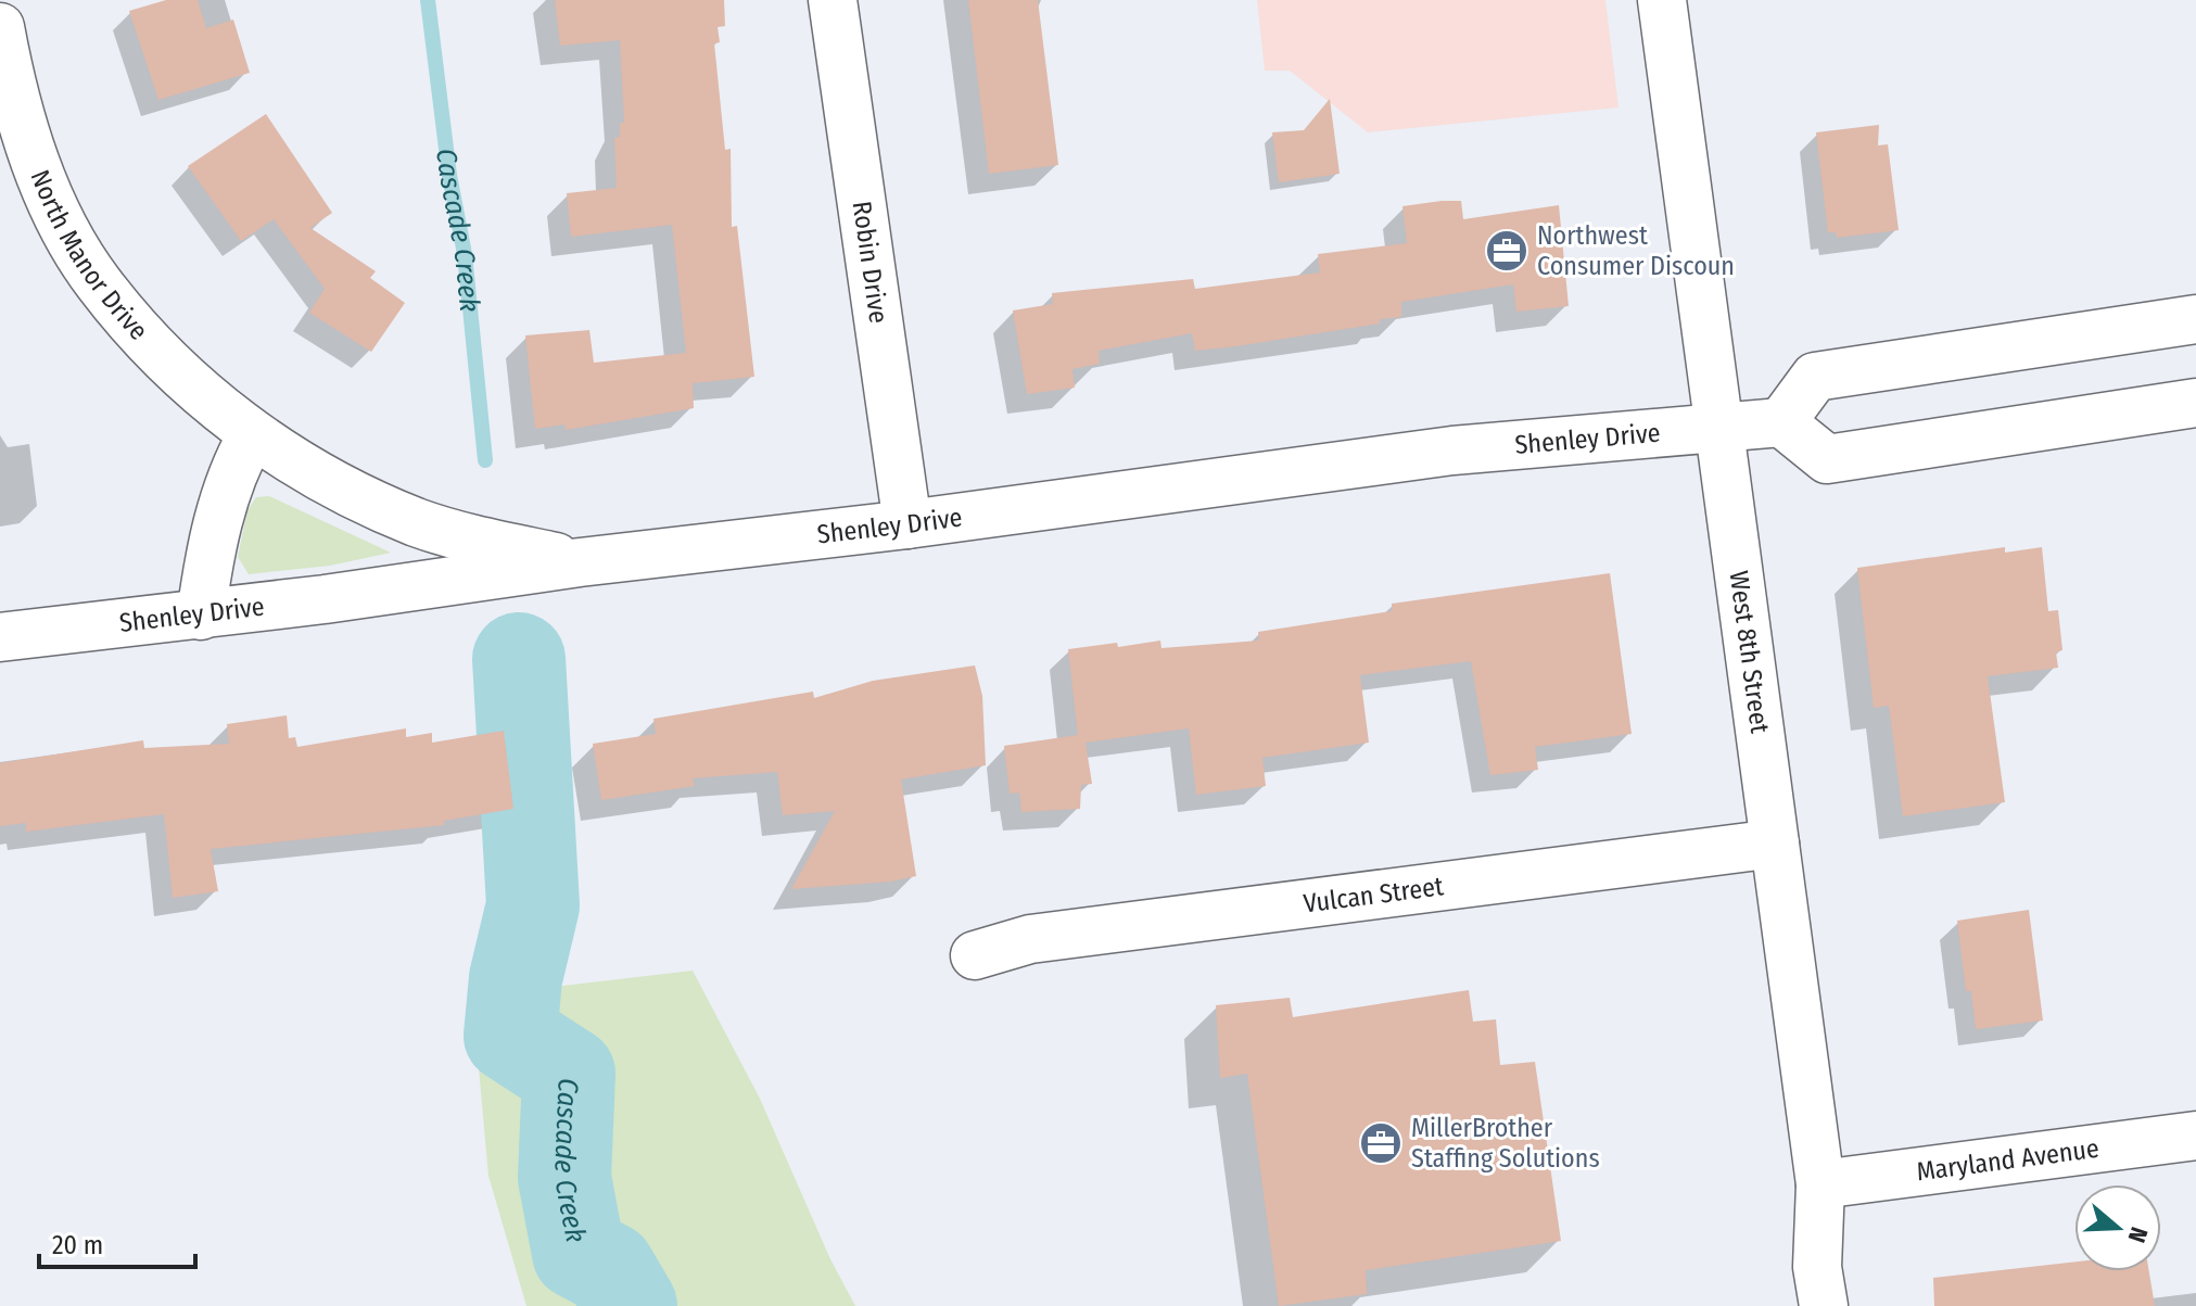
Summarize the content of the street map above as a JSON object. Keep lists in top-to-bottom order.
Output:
{
  "streets": {
    "street": [
      "North Manor Drive",
      "Robin Drive",
      "Shenley Drive",
      "West 8th Street",
      "Vulcan Street",
      "Maryland Avenue"
    ]
  },
  "crossings": [
    ["North Manor Drive", "Shenley Drive"],
    ["Robin Drive", "Shenley Drive"],
    ["Shenley Drive", "West 8th Street"],
    ["West 8th Street", "Vulcan Street"],
    ["West 8th Street", "Maryland Avenue"]
  ],
  "water": ["Cascade Creek"],
  "places": {
    "office": ["Northwest Consumer Discoun", "MillerBrother Staffing Solutions"]
  },
  "scale_bar": "20 m",
  "north": "right"
}
